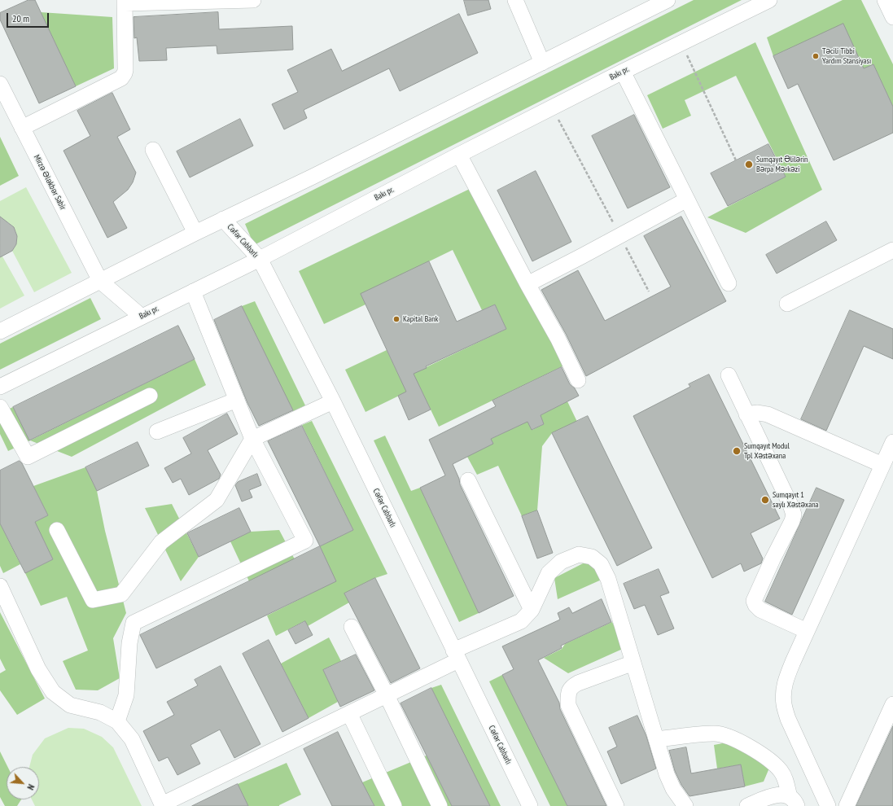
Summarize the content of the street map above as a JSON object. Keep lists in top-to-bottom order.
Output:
{
  "streets": {
    "street": ["Bakı pr.", "Mirzə Ələkbər Sabir", "Cəfər Cabbarlı"]
  },
  "crossings": [
    ["Bakı pr.", "Cəfər Cabbarlı"]
  ],
  "places": [
    "Təcili Tibbi Yardım Stansiyası",
    "Sumqayıt Əlilərin Bərpa Mərkəzi",
    "Kapital Bank",
    "Sumqayıt Modul Tpl Xəstəxana",
    "Sumqayıt 1 saylı Xəstəxana"
  ],
  "scale_bar": "20 m",
  "north": "bottom right"
}
